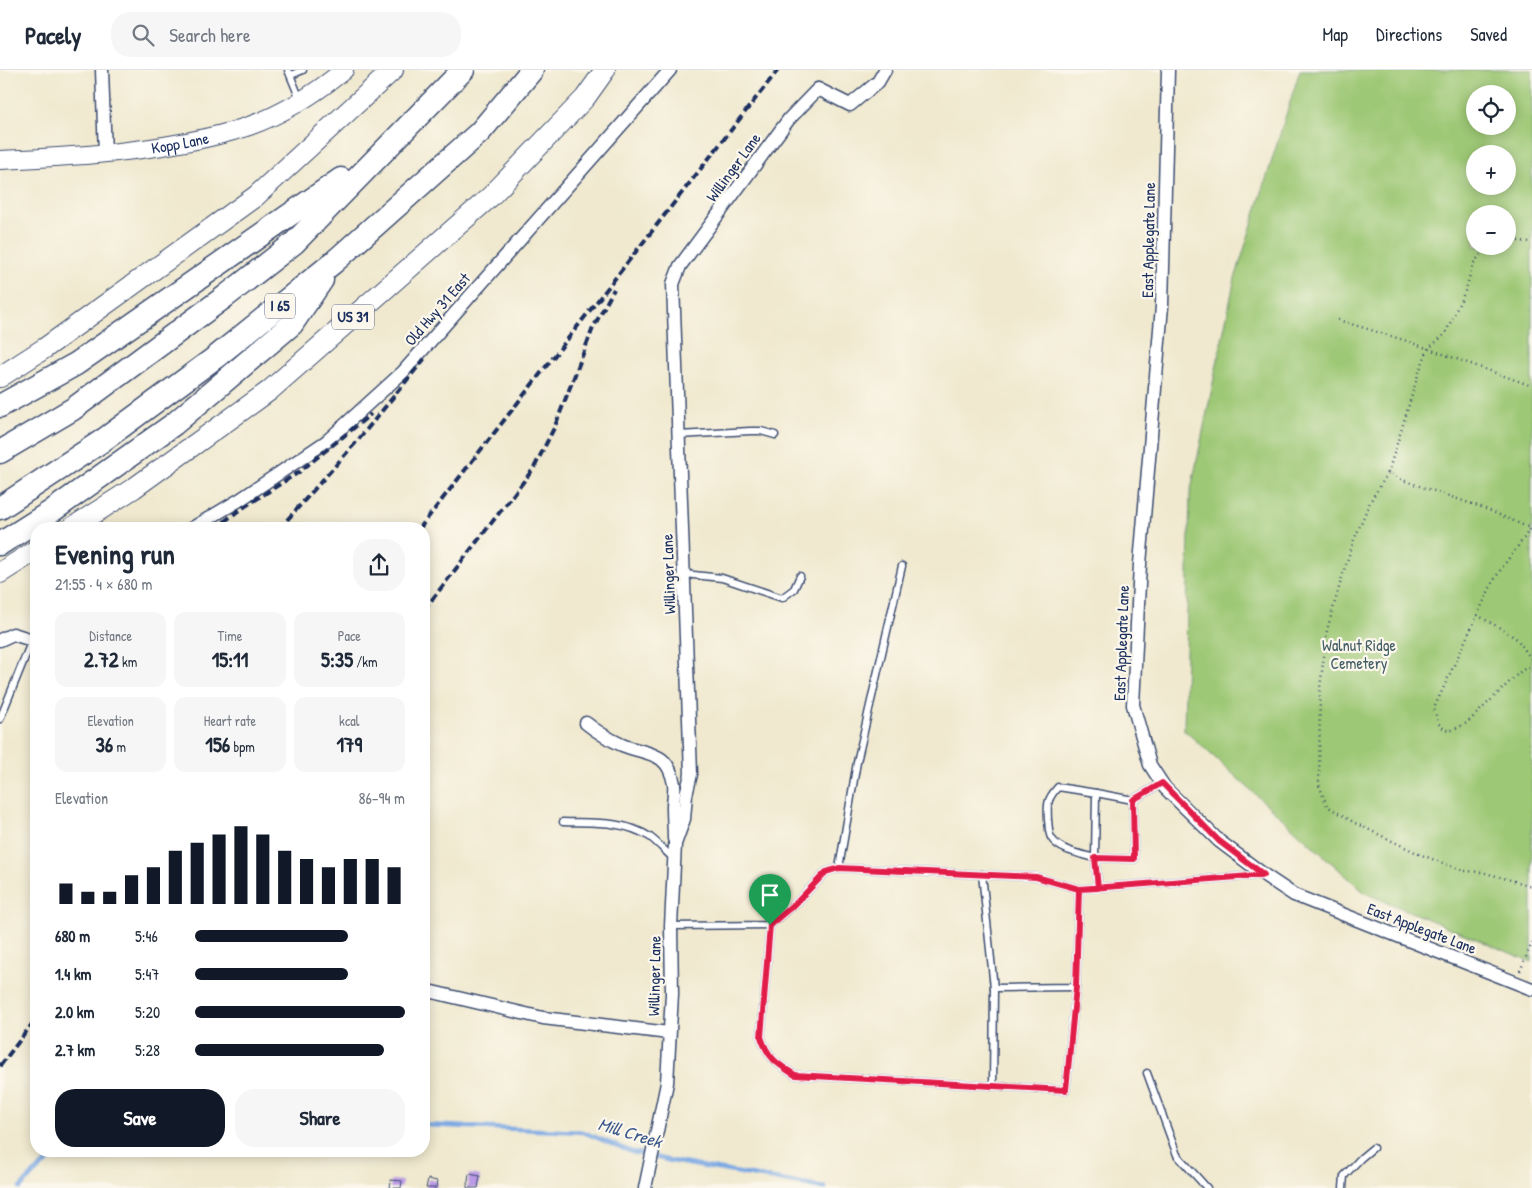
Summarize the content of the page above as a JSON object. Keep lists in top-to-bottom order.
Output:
{
  "streets": {
    "highway": ["I 65"],
    "main road": ["US 31"],
    "street": [
      "Kopp Lane",
      "Willinger Lane",
      "East Applegate Lane",
      "Old Hwy 31 East"
    ]
  },
  "water": ["Mill Creek"],
  "parks": ["Walnut Ridge Cemetery"],
  "page": {
    "header": "Pacely",
    "search": "Search here",
    "nav": ["Map", "Directions", "Saved"],
    "map_buttons": ["+", "−"],
    "heading": ["Evening run", "21:55 · 4 × 680 m"],
    "stats": [
      ["Distance", "2.72 km"],
      ["Time", "15:11"],
      ["Pace", "5:35 /km"],
      ["Elevation", "36 m"],
      ["Heart rate", "156 bpm"],
      ["kcal", "179"]
    ],
    "chart": ["Elevation", "86–94 m"],
    "list": [
      {
        "name": "680 m",
        "note": "5:46"
      },
      {
        "name": "1.4 km",
        "note": "5:47"
      },
      {
        "name": "2.0 km",
        "note": "5:20"
      },
      {
        "name": "2.7 km",
        "note": "5:28"
      }
    ],
    "buttons": ["Save", "Share"]
  }
}
